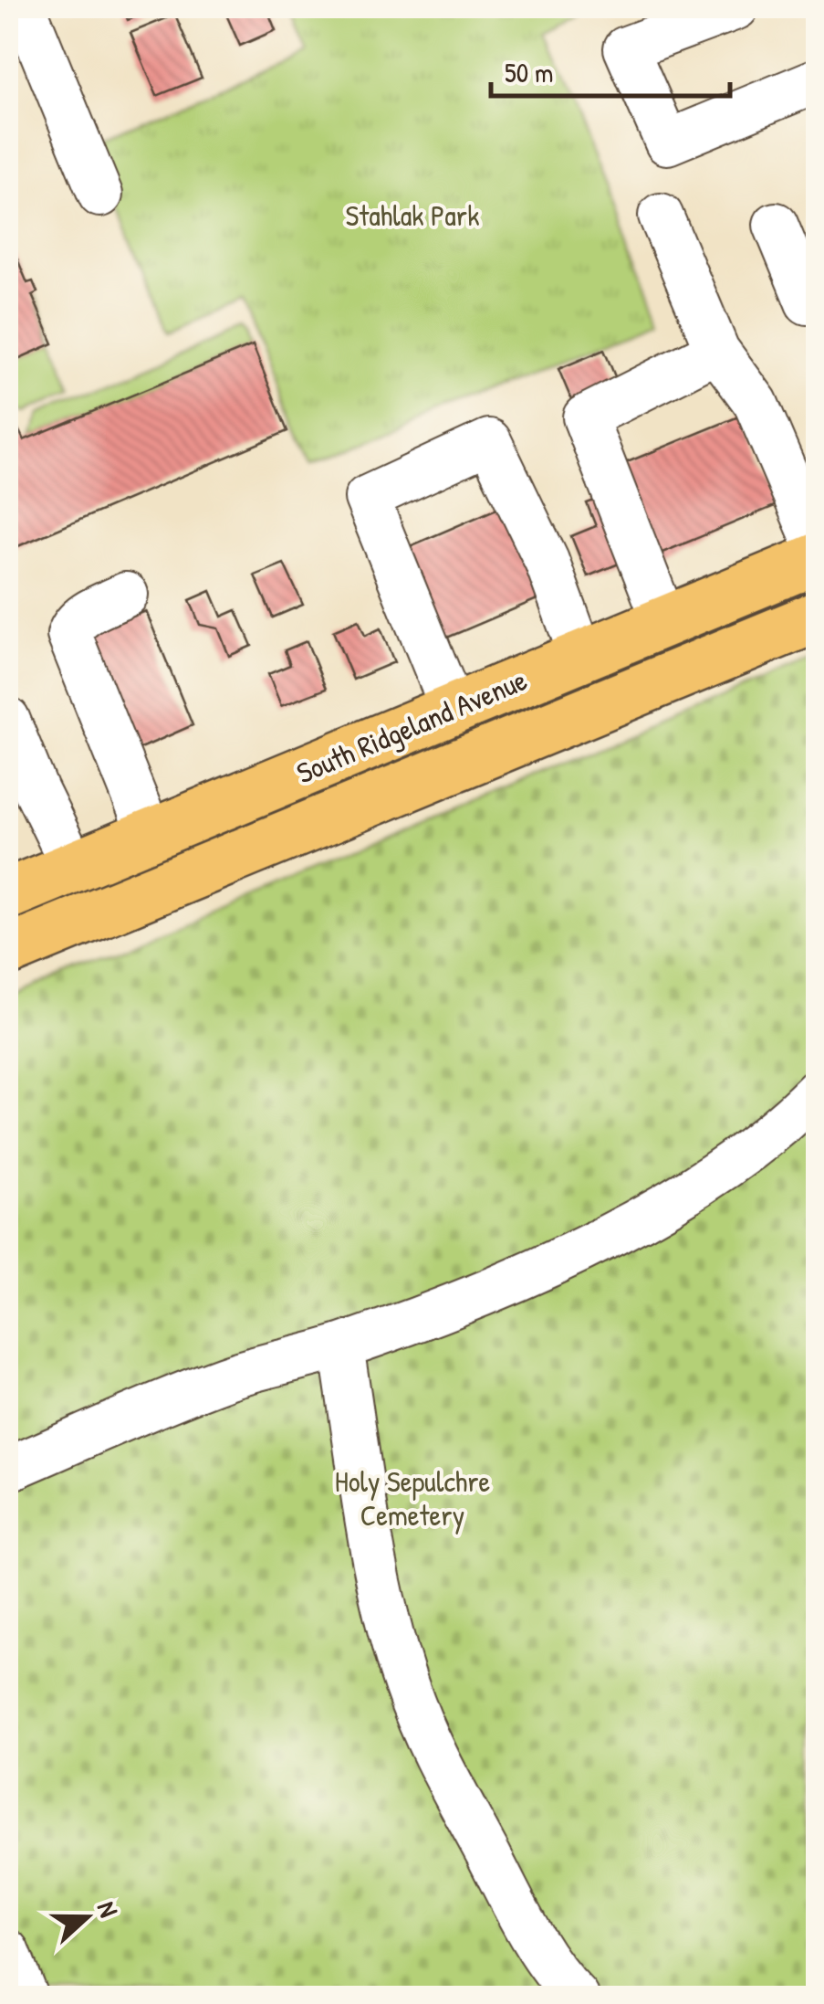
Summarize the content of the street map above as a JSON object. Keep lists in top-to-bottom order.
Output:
{
  "streets": {
    "main road": ["South Ridgeland Avenue"]
  },
  "parks": ["Stahlak Park", "Holy Sepulchre Cemetery"],
  "scale_bar": "50 m",
  "north": "right"
}
